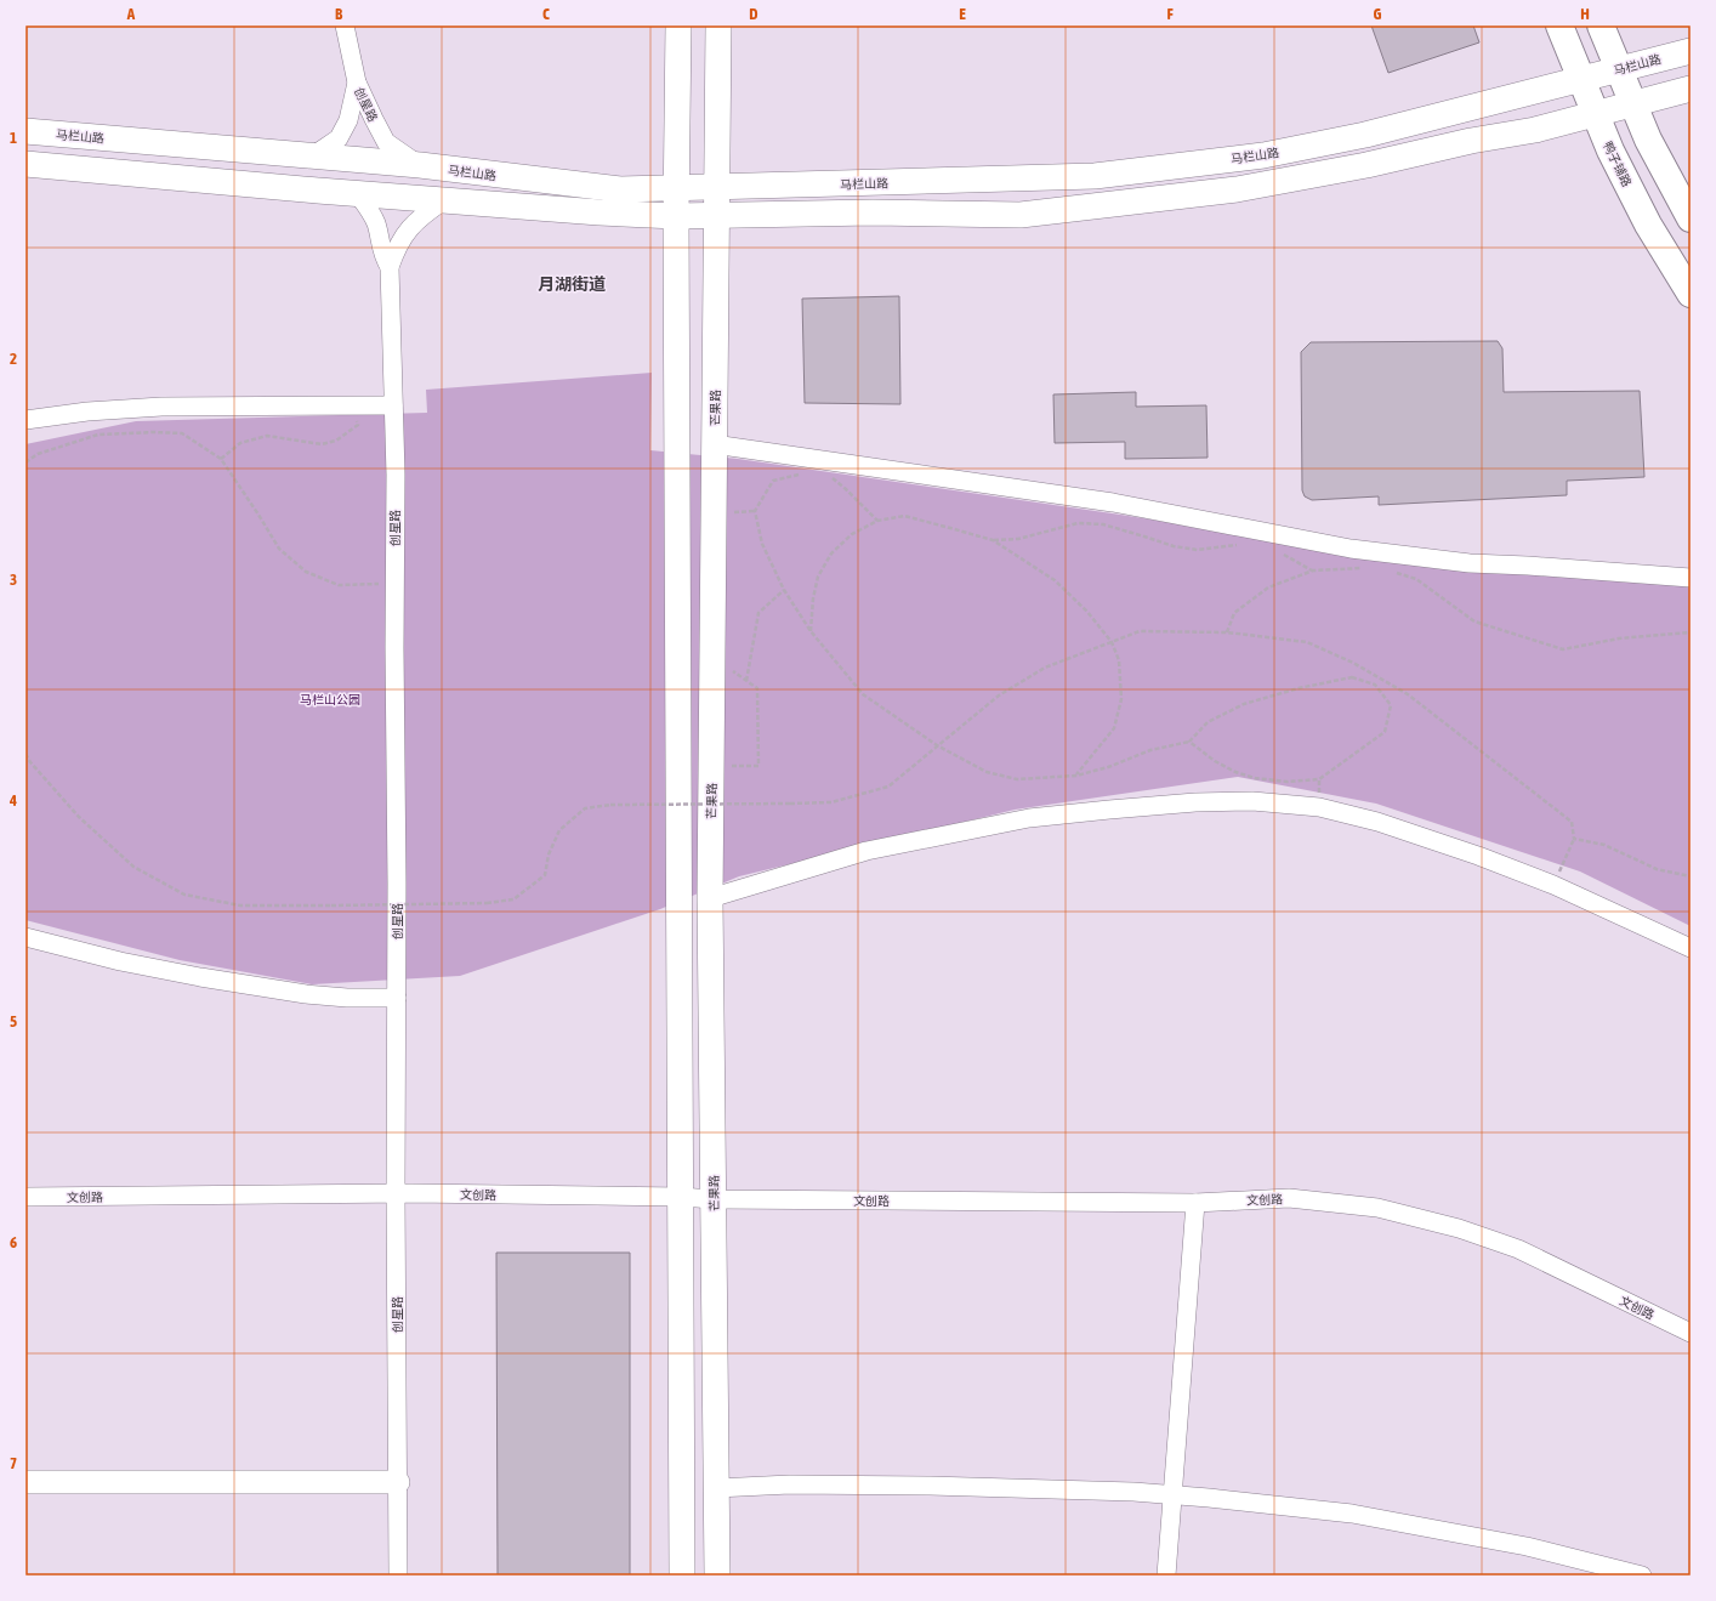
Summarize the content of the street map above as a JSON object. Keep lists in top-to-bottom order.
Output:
{
  "streets": {
    "main road": ["马栏山路", "鸭子铺路", "芒果路"],
    "street": ["创星路", "文创路"]
  },
  "crossings": [
    ["马栏山路", "创星路"],
    ["马栏山路", "鸭子铺路"],
    ["马栏山路", "芒果路"],
    ["创星路", "文创路"],
    ["芒果路", "文创路"]
  ],
  "districts": ["月湖街道"],
  "parks": ["马栏山公园"],
  "grid": {
    "columns": [
      "A",
      "B",
      "C",
      "D",
      "E",
      "F",
      "G",
      "H"
    ],
    "rows": [
      "1",
      "2",
      "3",
      "4",
      "5",
      "6",
      "7"
    ]
  }
}
